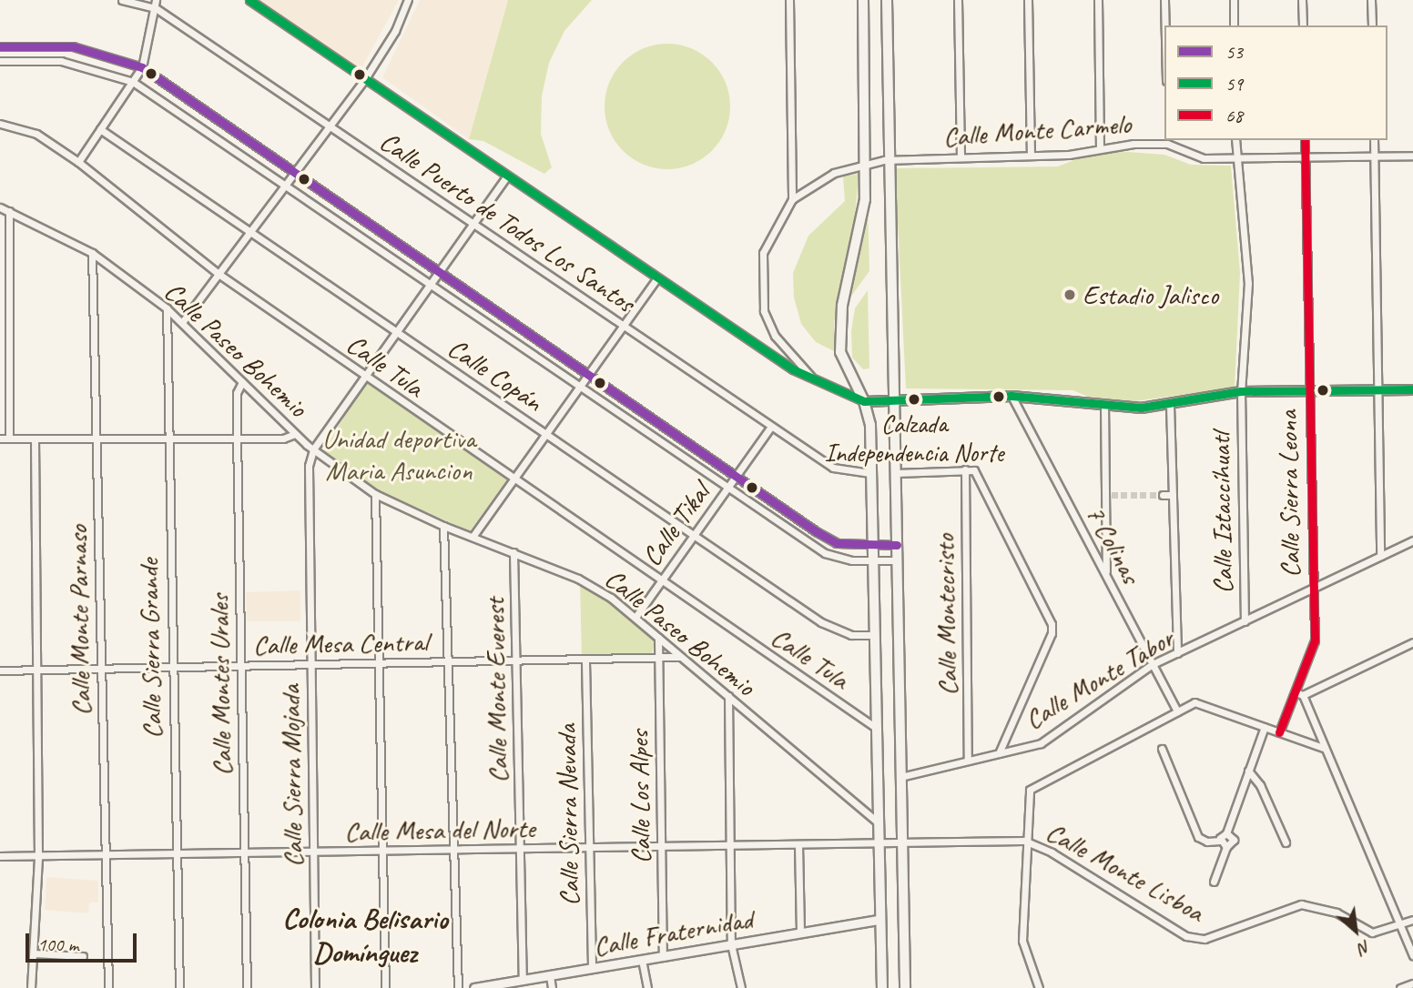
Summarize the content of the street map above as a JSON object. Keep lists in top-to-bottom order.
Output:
{
  "streets": {
    "street": [
      "Calle Monte Carmelo",
      "Calle Puerto de Todos Los Santos",
      "Calle Paseo Bohemio",
      "Calle Tula",
      "Calle Copán",
      "Calle Sierra Leona",
      "Calle Iztaccíhuatl",
      "Calle Tikal",
      "7 Colinas",
      "Calle Montecristo",
      "Calle Monte Parnaso",
      "Calle Mesa Central",
      "Calle Sierra Grande",
      "Calle Monte Tabor",
      "Calle Montes Urales",
      "Calle Monte Everest",
      "Calle Sierra Mojada",
      "Calle Los Alpes",
      "Calle Sierra Nevada",
      "Calle Mesa del Norte",
      "Calle Monte Lisboa",
      "Calle Fraternidad"
    ]
  },
  "crossings": [
    ["Calle Monte Carmelo", "Calle Sierra Leona"],
    ["Calle Monte Carmelo", "Calle Iztaccíhuatl"],
    ["Calle Puerto de Todos Los Santos", "Calle Tikal"],
    ["Calle Paseo Bohemio", "Calle Tikal"],
    ["Calle Paseo Bohemio", "Calle Monte Parnaso"],
    ["Calle Paseo Bohemio", "Calle Mesa Central"],
    ["Calle Paseo Bohemio", "Calle Sierra Grande"],
    ["Calle Paseo Bohemio", "Calle Montes Urales"],
    ["Calle Paseo Bohemio", "Calle Monte Everest"],
    ["Calle Paseo Bohemio", "Calle Sierra Mojada"],
    ["Calle Paseo Bohemio", "Calle Los Alpes"],
    ["Calle Tula", "Calle Tikal"],
    ["Calle Copán", "Calle Tikal"],
    ["Calle Sierra Leona", "Calle Monte Tabor"],
    ["Calle Iztaccíhuatl", "Calle Monte Tabor"],
    ["7 Colinas", "Calle Monte Tabor"],
    ["Calle Montecristo", "Calle Monte Tabor"],
    ["Calle Monte Parnaso", "Calle Mesa Central"],
    ["Calle Monte Parnaso", "Calle Mesa del Norte"],
    ["Calle Mesa Central", "Calle Sierra Grande"],
    ["Calle Mesa Central", "Calle Montes Urales"],
    ["Calle Mesa Central", "Calle Monte Everest"],
    ["Calle Mesa Central", "Calle Sierra Mojada"],
    ["Calle Mesa Central", "Calle Los Alpes"],
    ["Calle Mesa Central", "Calle Sierra Nevada"],
    ["Calle Sierra Grande", "Calle Mesa del Norte"],
    ["Calle Montes Urales", "Calle Mesa del Norte"],
    ["Calle Monte Everest", "Calle Mesa del Norte"],
    ["Calle Monte Everest", "Calle Fraternidad"],
    ["Calle Sierra Mojada", "Calle Mesa del Norte"],
    ["Calle Los Alpes", "Calle Mesa del Norte"],
    ["Calle Los Alpes", "Calle Fraternidad"],
    ["Calle Sierra Nevada", "Calle Mesa del Norte"],
    ["Calle Sierra Nevada", "Calle Fraternidad"],
    ["Calle Mesa del Norte", "Calle Monte Lisboa"]
  ],
  "districts": ["Colonia Belisario Domínguez"],
  "parks": ["Unidad deportiva Maria Asuncion"],
  "places": ["Estadio Jalisco", "Calzada Independencia Norte"],
  "lines": ["transit line 59", "transit line 53", "transit line 68"],
  "legend": ["53", "59", "68"],
  "scale_bar": "100 m",
  "north": "bottom right"
}
